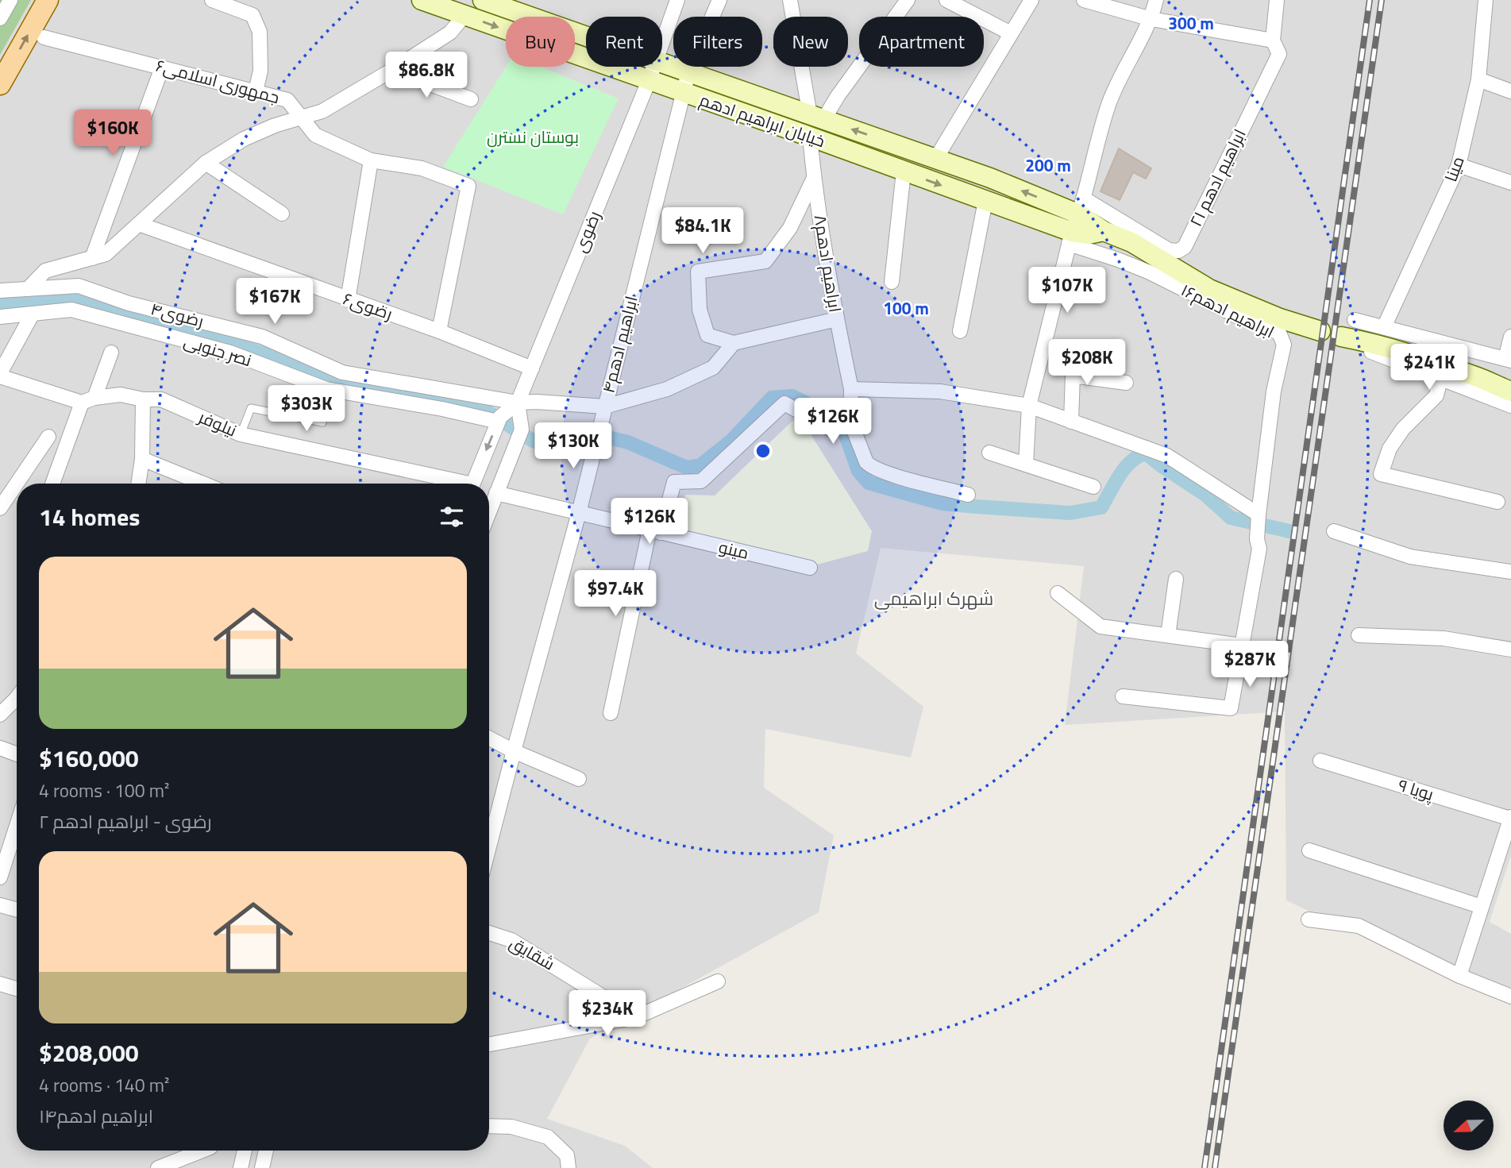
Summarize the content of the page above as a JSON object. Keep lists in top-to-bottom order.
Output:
{
  "streets": {
    "street": [
      "جمهوری اسلامی۶",
      "خیابان ابراهیم ادهم",
      "مینا",
      "ابراهیم ادهم ۲۱",
      "رضوی",
      "ابراهیم ادهم۸",
      "رضوی۶",
      "ابراهیم ادهم۱۶",
      "رضوی۴",
      "ابراهیم ادهم۴",
      "نصر جنوبی",
      "نیلوفر",
      "مینو",
      "پویا ۹",
      "شقایق"
    ]
  },
  "crossings": [
    ["جمهوری اسلامی۶", "رضوی۶"],
    ["خیابان ابراهیم ادهم", "ابراهیم ادهم ۲۱"],
    ["خیابان ابراهیم ادهم", "رضوی"],
    ["خیابان ابراهیم ادهم", "ابراهیم ادهم۸"],
    ["خیابان ابراهیم ادهم", "ابراهیم ادهم۱۶"],
    ["خیابان ابراهیم ادهم", "ابراهیم ادهم۴"],
    ["ابراهیم ادهم ۲۱", "ابراهیم ادهم۱۶"],
    ["رضوی", "رضوی۶"],
    ["رضوی", "رضوی۴"],
    ["رضوی", "نصر جنوبی"],
    ["رضوی", "مینو"],
    ["رضوی۴", "ابراهیم ادهم۴"],
    ["ابراهیم ادهم۴", "مینو"]
  ],
  "districts": ["شهرک ابراهیمی"],
  "parks": ["بوستان نسترن"],
  "north": "left",
  "page": {
    "chip": [
      "Buy",
      "Rent",
      "Filters",
      "New",
      "Apartment"
    ],
    "price": [
      "$86.8K",
      "$160K",
      "$84.1K",
      "$107K",
      "$167K",
      "$208K",
      "$241K",
      "$303K",
      "$126K",
      "$130K",
      "$126K",
      "$97.4K",
      "$287K",
      "$234K"
    ],
    "heading": "14 homes",
    "list": [
      {
        "name": "$160,000",
        "note": "4 rooms · 100 m² · رضوی - ابراهیم ادهم ۲"
      },
      {
        "name": "$208,000",
        "note": "4 rooms · 140 m² · ابراهیم ادهم۱۴"
      }
    ]
  },
  "rings": ["300 m", "200 m", "100 m"]
}
